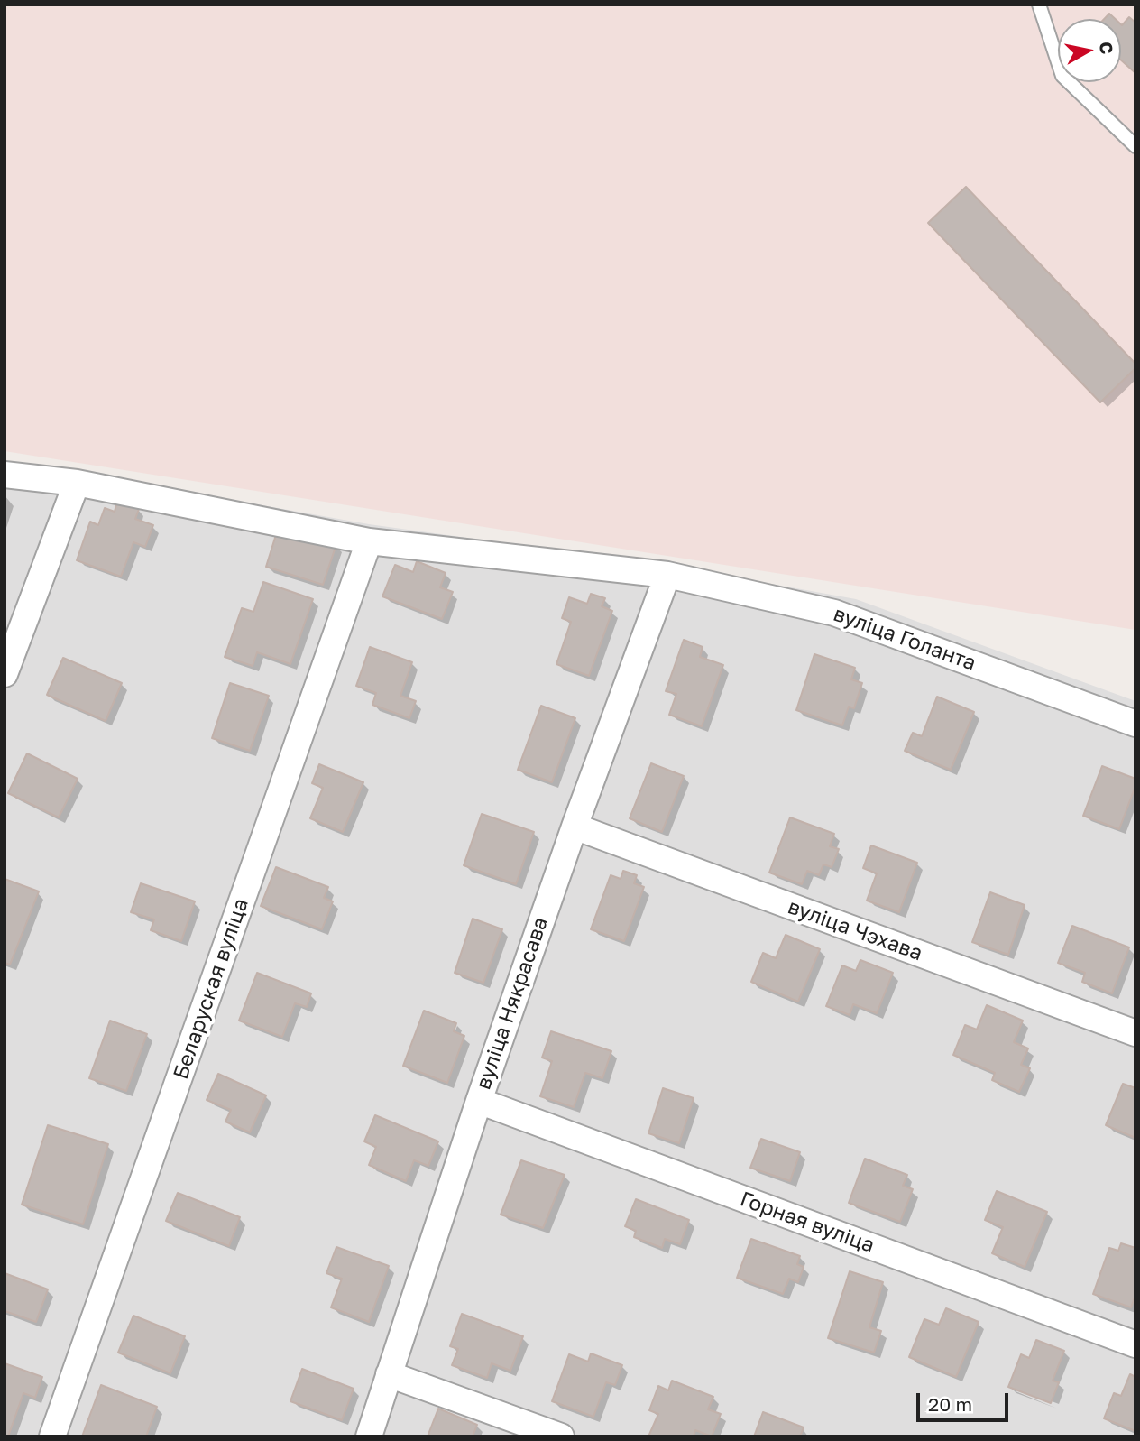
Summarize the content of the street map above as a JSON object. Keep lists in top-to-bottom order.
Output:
{
  "streets": {
    "street": [
      "вуліца Голанта",
      "вуліца Чэхава",
      "Беларуская вуліца",
      "вуліца Някрасава",
      "Горная вуліца"
    ]
  },
  "crossings": [
    ["вуліца Голанта", "Беларуская вуліца"],
    ["вуліца Голанта", "вуліца Някрасава"],
    ["вуліца Чэхава", "вуліца Някрасава"],
    ["вуліца Някрасава", "Горная вуліца"]
  ],
  "scale_bar": "20 m",
  "north": "right"
}
